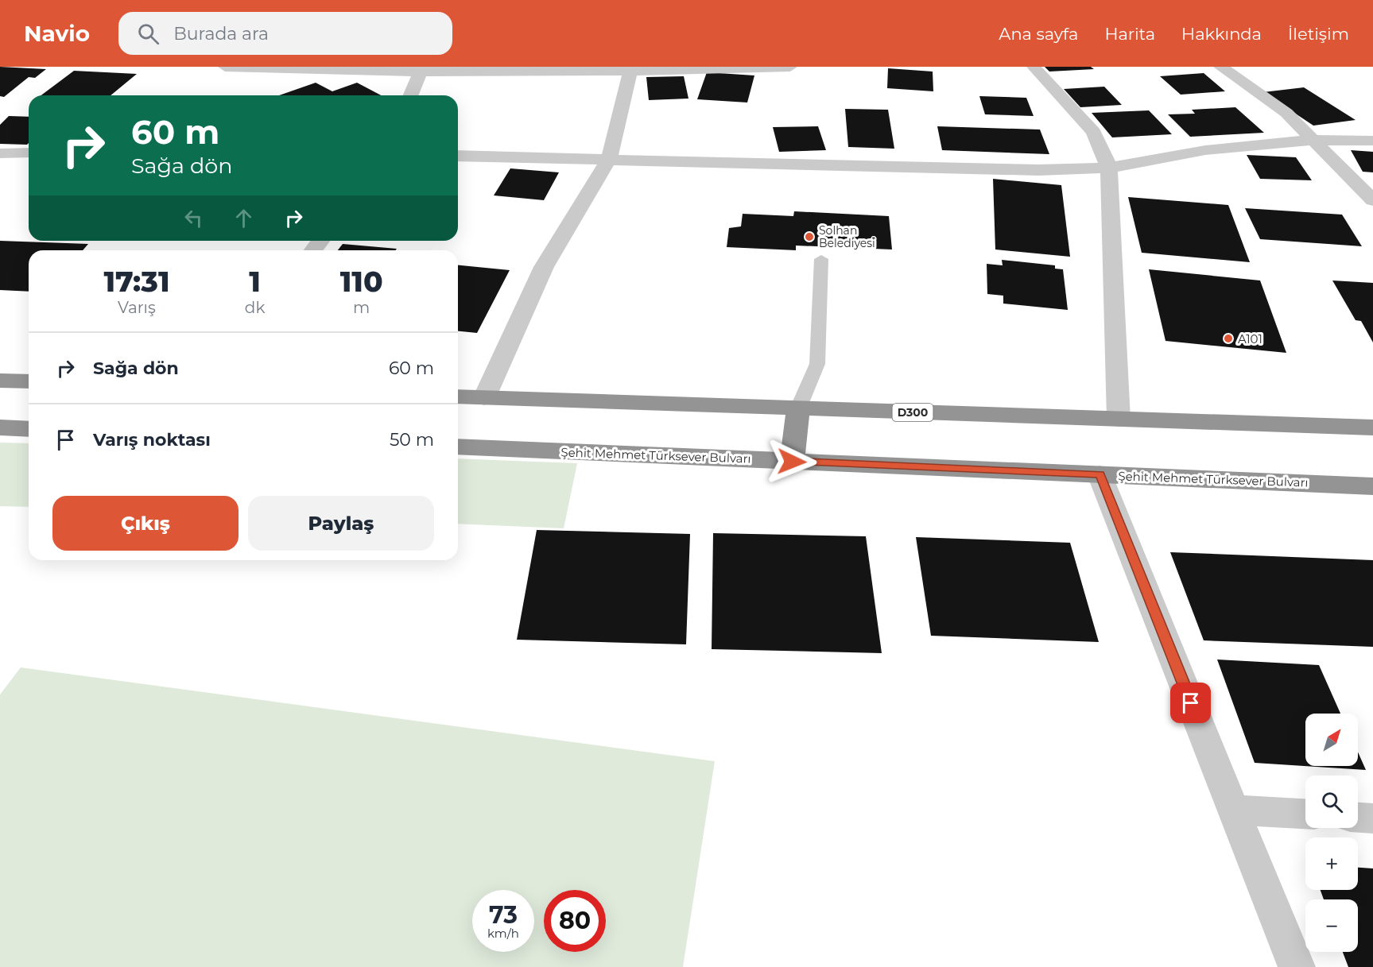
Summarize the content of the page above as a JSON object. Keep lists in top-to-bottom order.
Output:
{
  "streets": {
    "highway": ["D300", "Şehit Mehmet Türksever Bulvarı"]
  },
  "places": ["Solhan Belediyesi", "A101"],
  "north": "top right",
  "page": {
    "header": "Navio",
    "search": "Burada ara",
    "nav": [
      "Ana sayfa",
      "Harita",
      "Hakkında",
      "İletişim"
    ],
    "turn": ["60 m", "Sağa dön"],
    "eta": [
      "17:31",
      "Varış",
      "1",
      "dk",
      "110",
      "m"
    ],
    "list": [
      {
        "name": "Sağa dön",
        "value": "60 m"
      },
      {
        "name": "Varış noktası",
        "value": "50 m"
      }
    ],
    "buttons": ["Çıkış", "Paylaş"],
    "map_buttons": ["+", "−"],
    "speed": "73 km/h",
    "limit": "80"
  }
}
